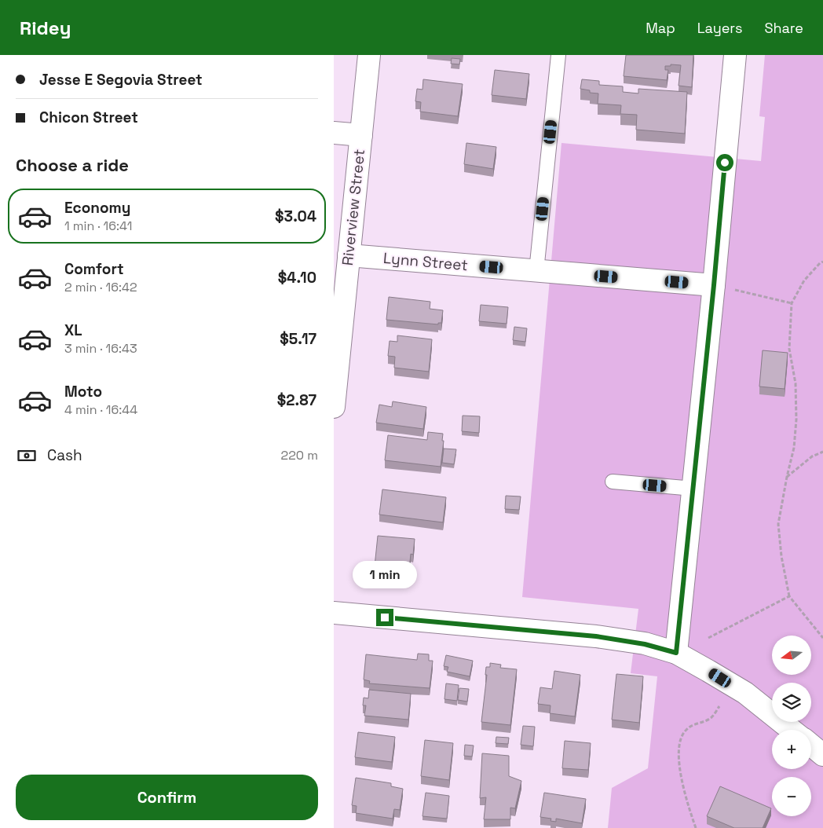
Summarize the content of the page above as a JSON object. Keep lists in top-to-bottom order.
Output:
{
  "streets": {
    "street": ["Riverview Street", "Lynn Street"]
  },
  "crossings": [
    ["Riverview Street", "Lynn Street"]
  ],
  "north": "left",
  "page": {
    "header": "Ridey",
    "nav": ["Map", "Layers", "Share"],
    "banner": ["Jesse E Segovia Street", "Chicon Street"],
    "heading": "Choose a ride",
    "list": [
      {
        "name": "Economy",
        "note": "1 min · 16:41",
        "value": "$3.04"
      },
      {
        "name": "Comfort",
        "note": "2 min · 16:42",
        "value": "$4.10"
      },
      {
        "name": "XL",
        "note": "3 min · 16:43",
        "value": "$5.17"
      },
      {
        "name": "Moto",
        "note": "4 min · 16:44",
        "value": "$2.87"
      }
    ],
    "pay": ["Cash", "220 m"],
    "bubble": "1 min",
    "map_buttons": ["+", "−"],
    "buttons": "Confirm"
  }
}
